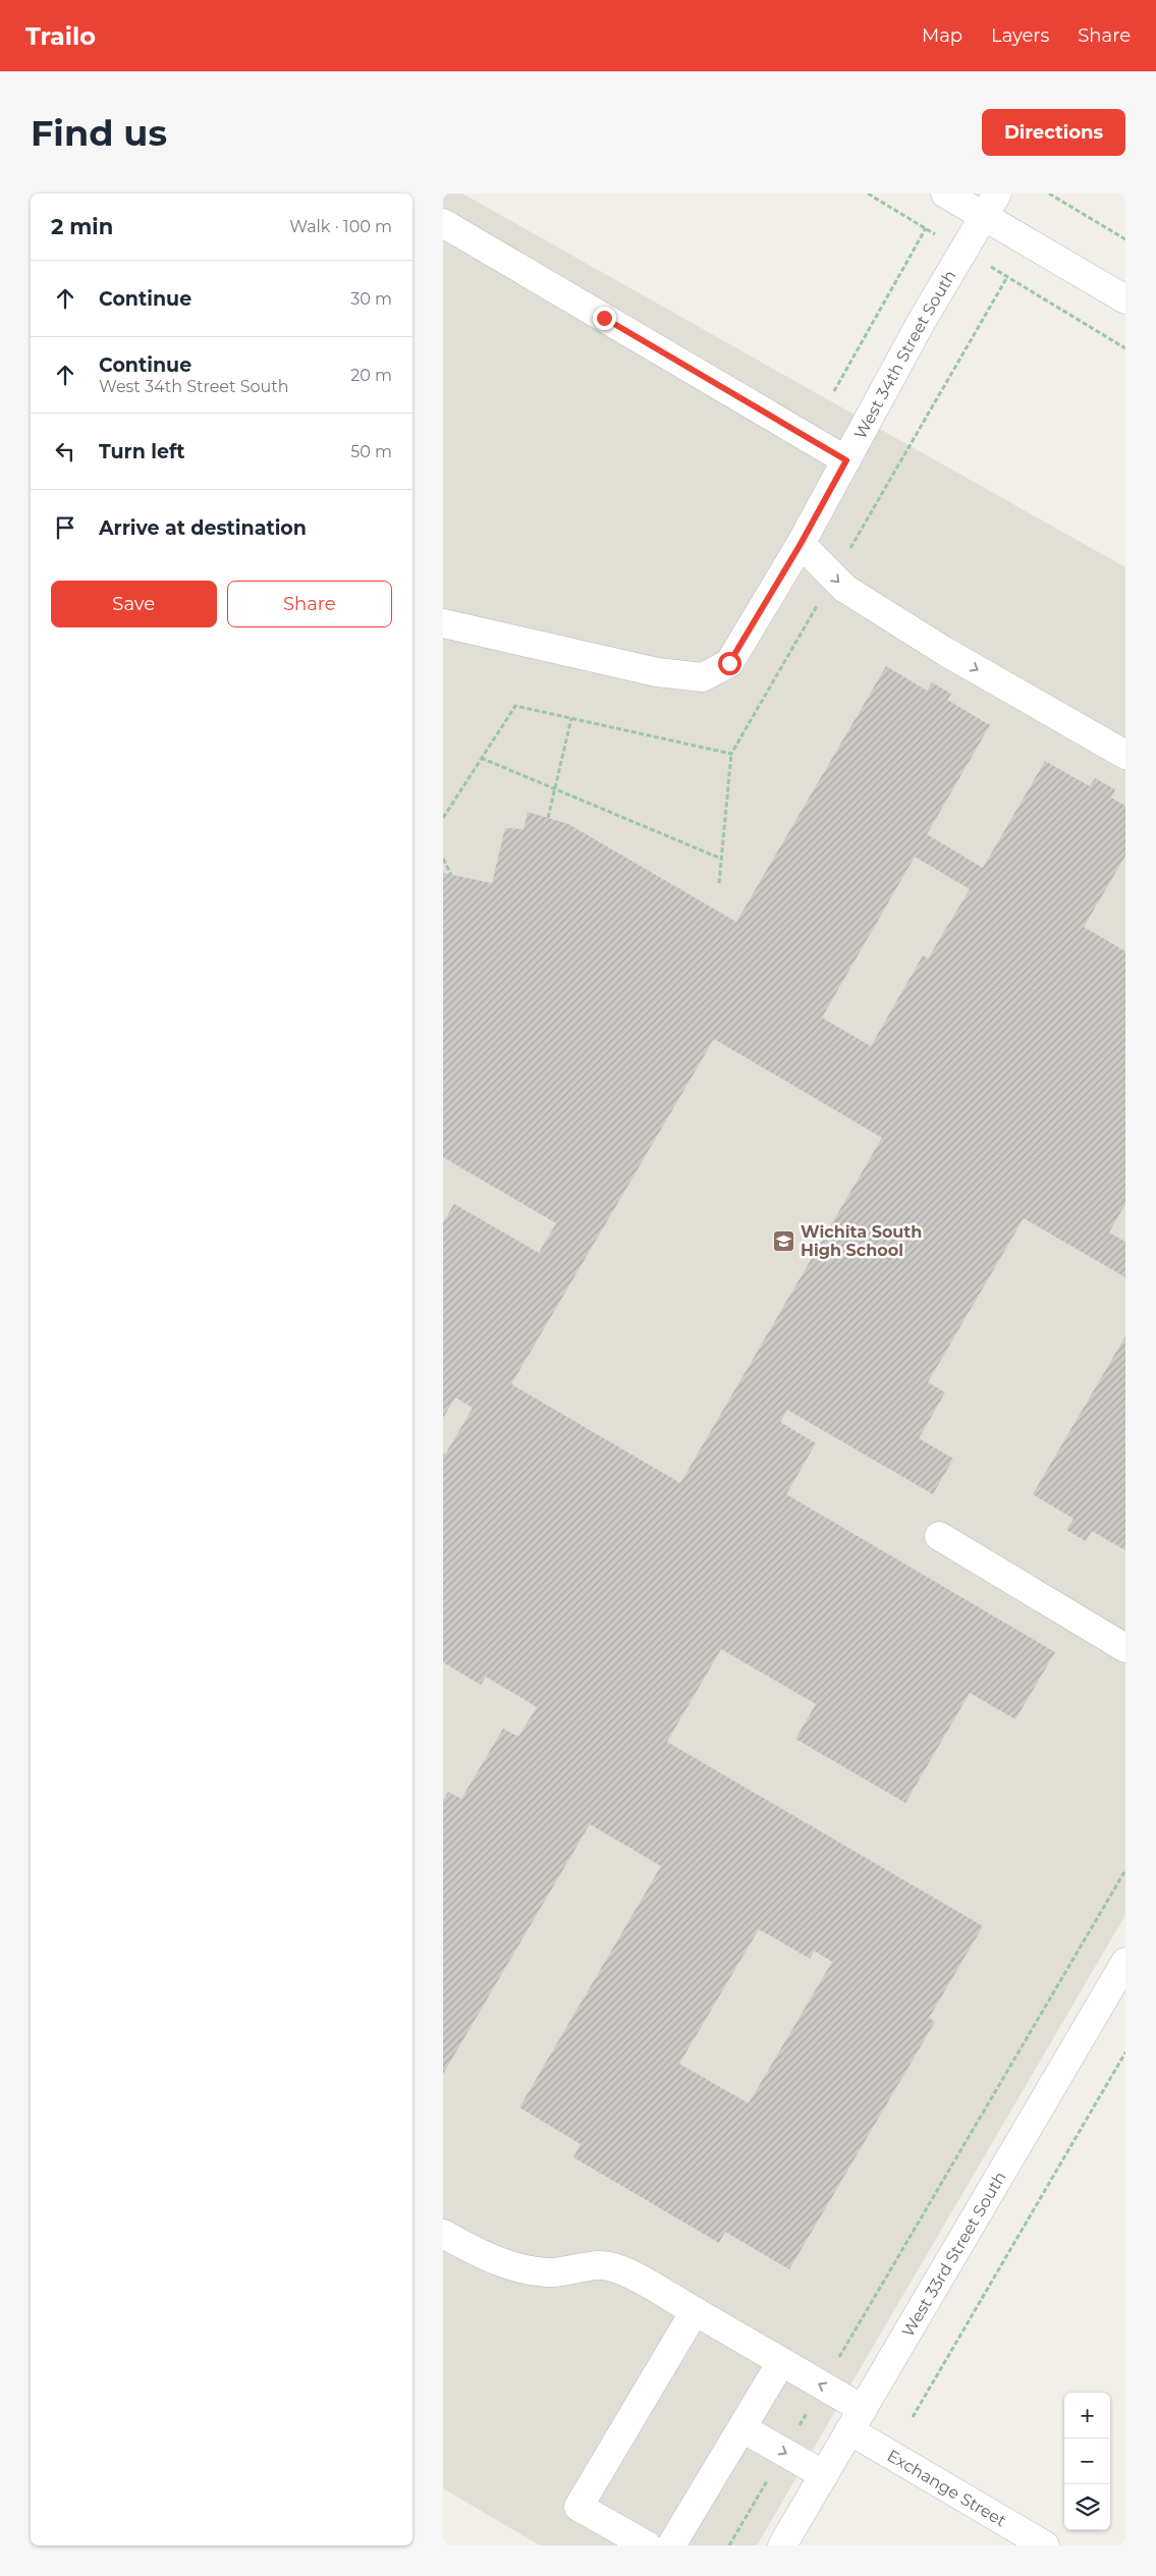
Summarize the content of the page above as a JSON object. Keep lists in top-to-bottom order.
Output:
{
  "streets": {
    "street": ["West 34th Street South", "West 33rd Street South", "Exchange Street"]
  },
  "crossings": [
    ["West 33rd Street South", "Exchange Street"]
  ],
  "places": {
    "school or university": ["Wichita South High School"]
  },
  "page": {
    "header": "Trailo",
    "nav": ["Map", "Layers", "Share"],
    "buttons": [
      "Directions",
      ["Save", "Share"]
    ],
    "title": "Find us",
    "heading": ["2 min", "Walk · 100 m"],
    "list": [
      ["Continue", "30 m"],
      ["Continue", "West 34th Street South", "20 m"],
      ["Turn left", "50 m"],
      "Arrive at destination"
    ],
    "map_buttons": ["+", "−"]
  }
}
